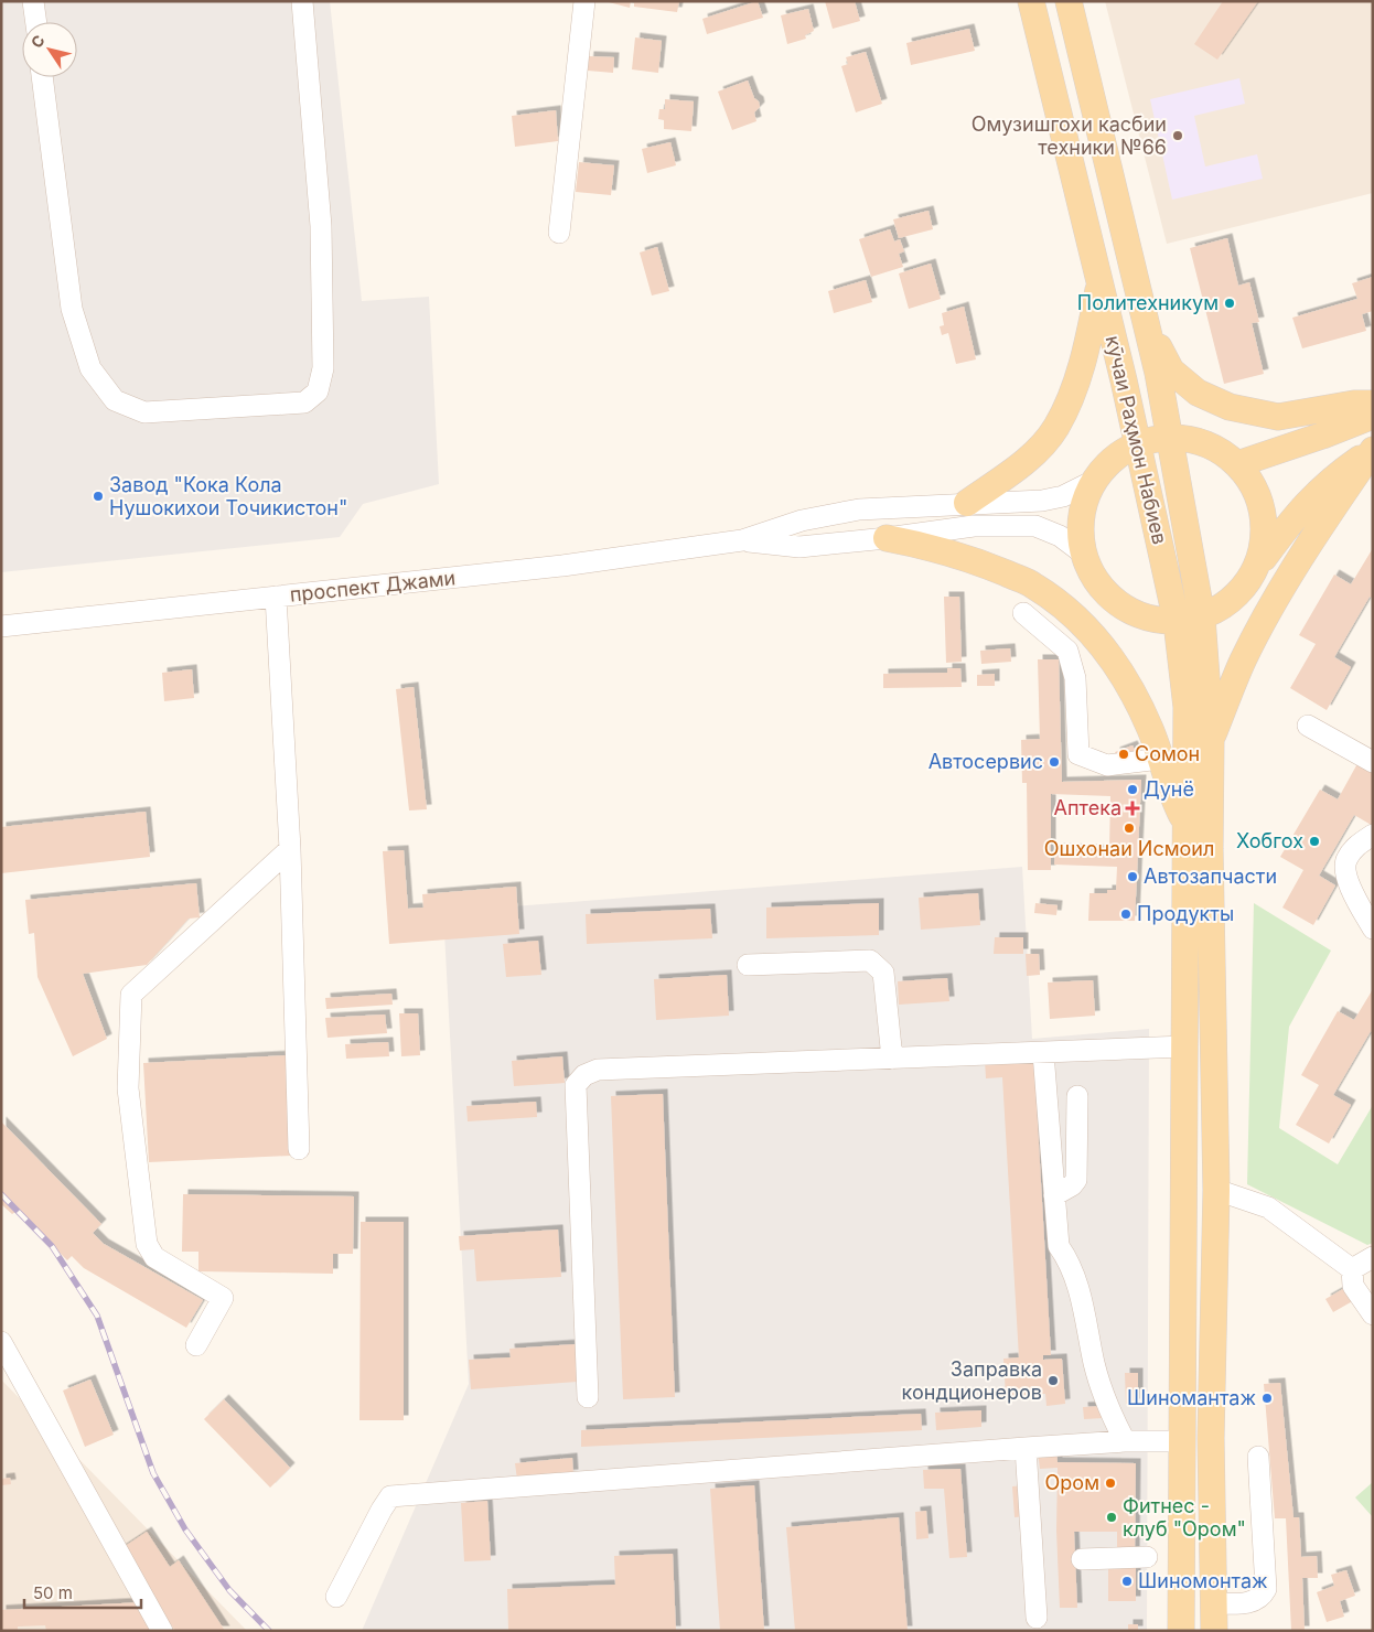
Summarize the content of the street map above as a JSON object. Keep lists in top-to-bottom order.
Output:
{
  "streets": {
    "main road": ["кӯчаи Раҳмон Набиев"],
    "street": ["проспект Джами"]
  },
  "places": {
    "other": [
      "Омузишгохи касбии техники №66",
      "Политехникум",
      "Завод \"Кока Кола Нушокихои Точикистон\"",
      "Сомон",
      "Автосервис",
      "Дунё",
      "Ошхонаи Исмоил",
      "Хобгох",
      "Автозапчасти",
      "Продукты",
      "Заправка кондционеров",
      "Шиномантаж",
      "Ором",
      "Фитнес - клуб \"Ором\"",
      "Шиномонтаж"
    ],
    "health": ["Аптека"]
  },
  "scale_bar": "50 m",
  "north": "top left"
}
